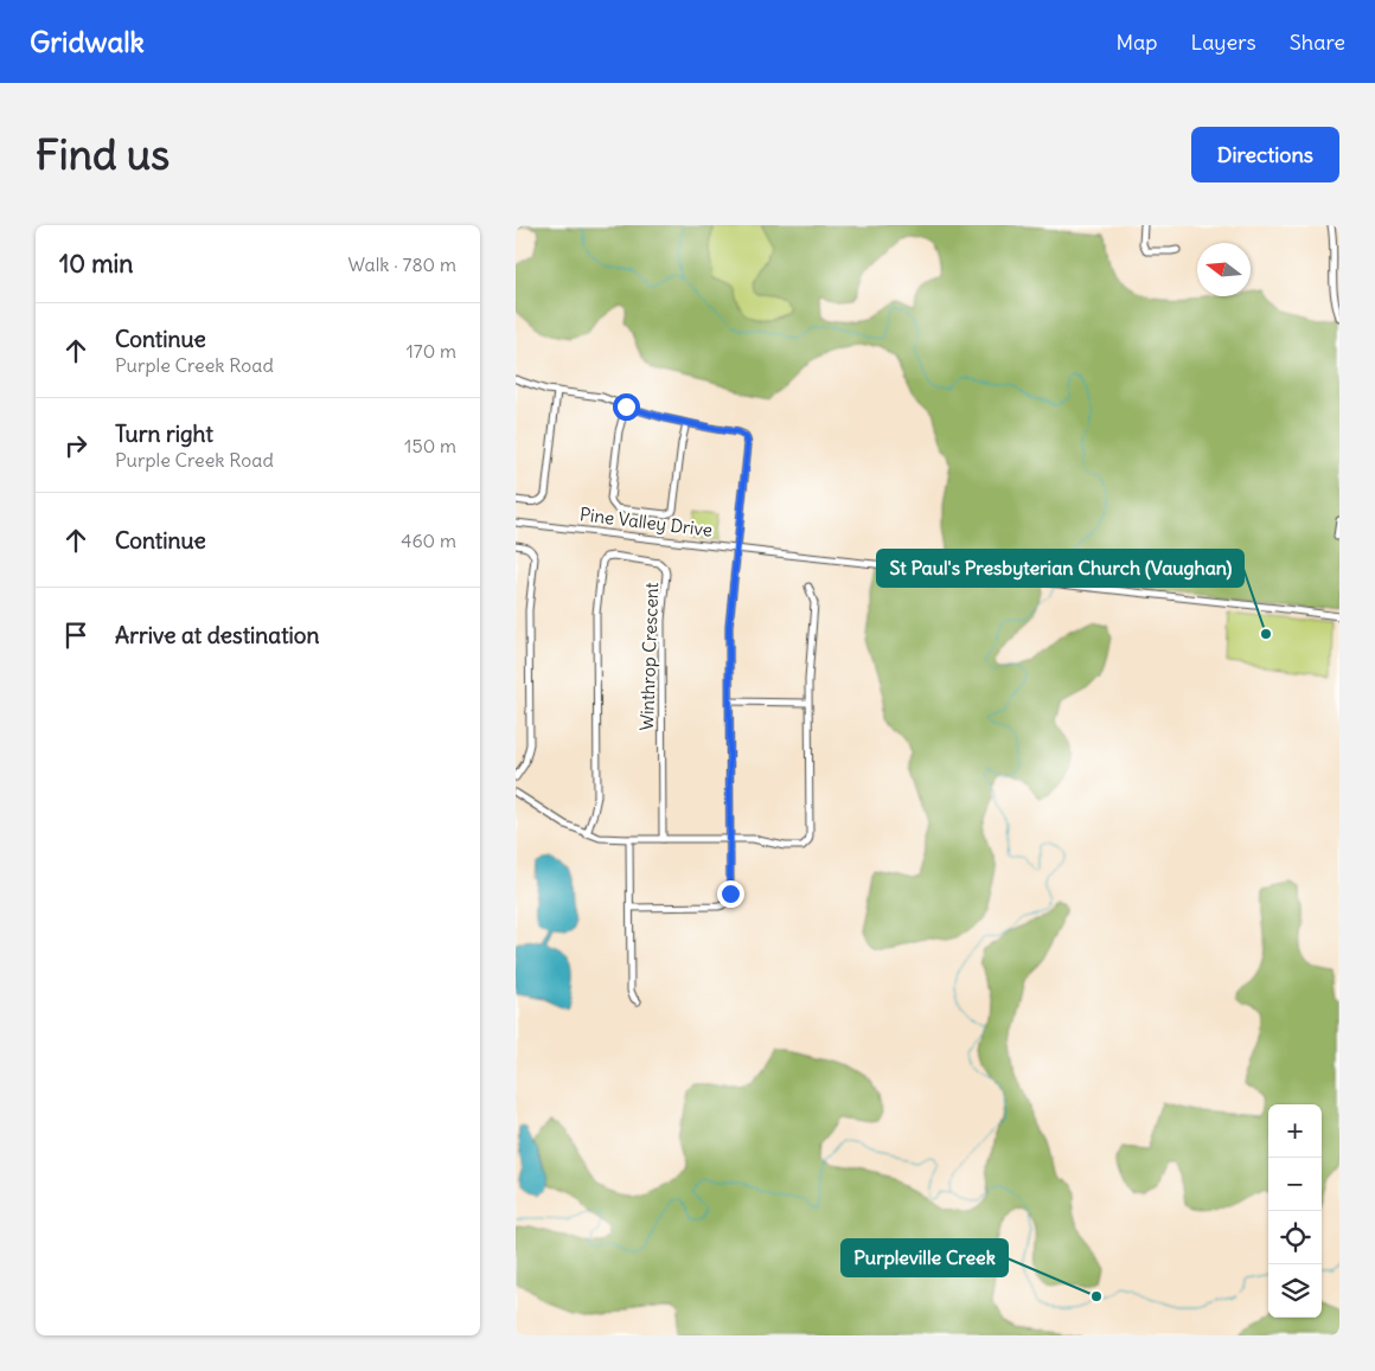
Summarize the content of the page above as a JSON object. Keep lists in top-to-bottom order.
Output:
{
  "streets": {
    "street": ["Pine Valley Drive", "Winthrop Crescent"]
  },
  "places": ["St Paul's Presbyterian Church (Vaughan)", "Purpleville Creek"],
  "north": "left",
  "page": {
    "header": "Gridwalk",
    "nav": ["Map", "Layers", "Share"],
    "buttons": "Directions",
    "title": "Find us",
    "heading": ["10 min", "Walk · 780 m"],
    "list": [
      ["Continue", "Purple Creek Road", "170 m"],
      ["Turn right", "Purple Creek Road", "150 m"],
      ["Continue", "460 m"],
      "Arrive at destination"
    ],
    "map_buttons": ["+", "−"]
  }
}
